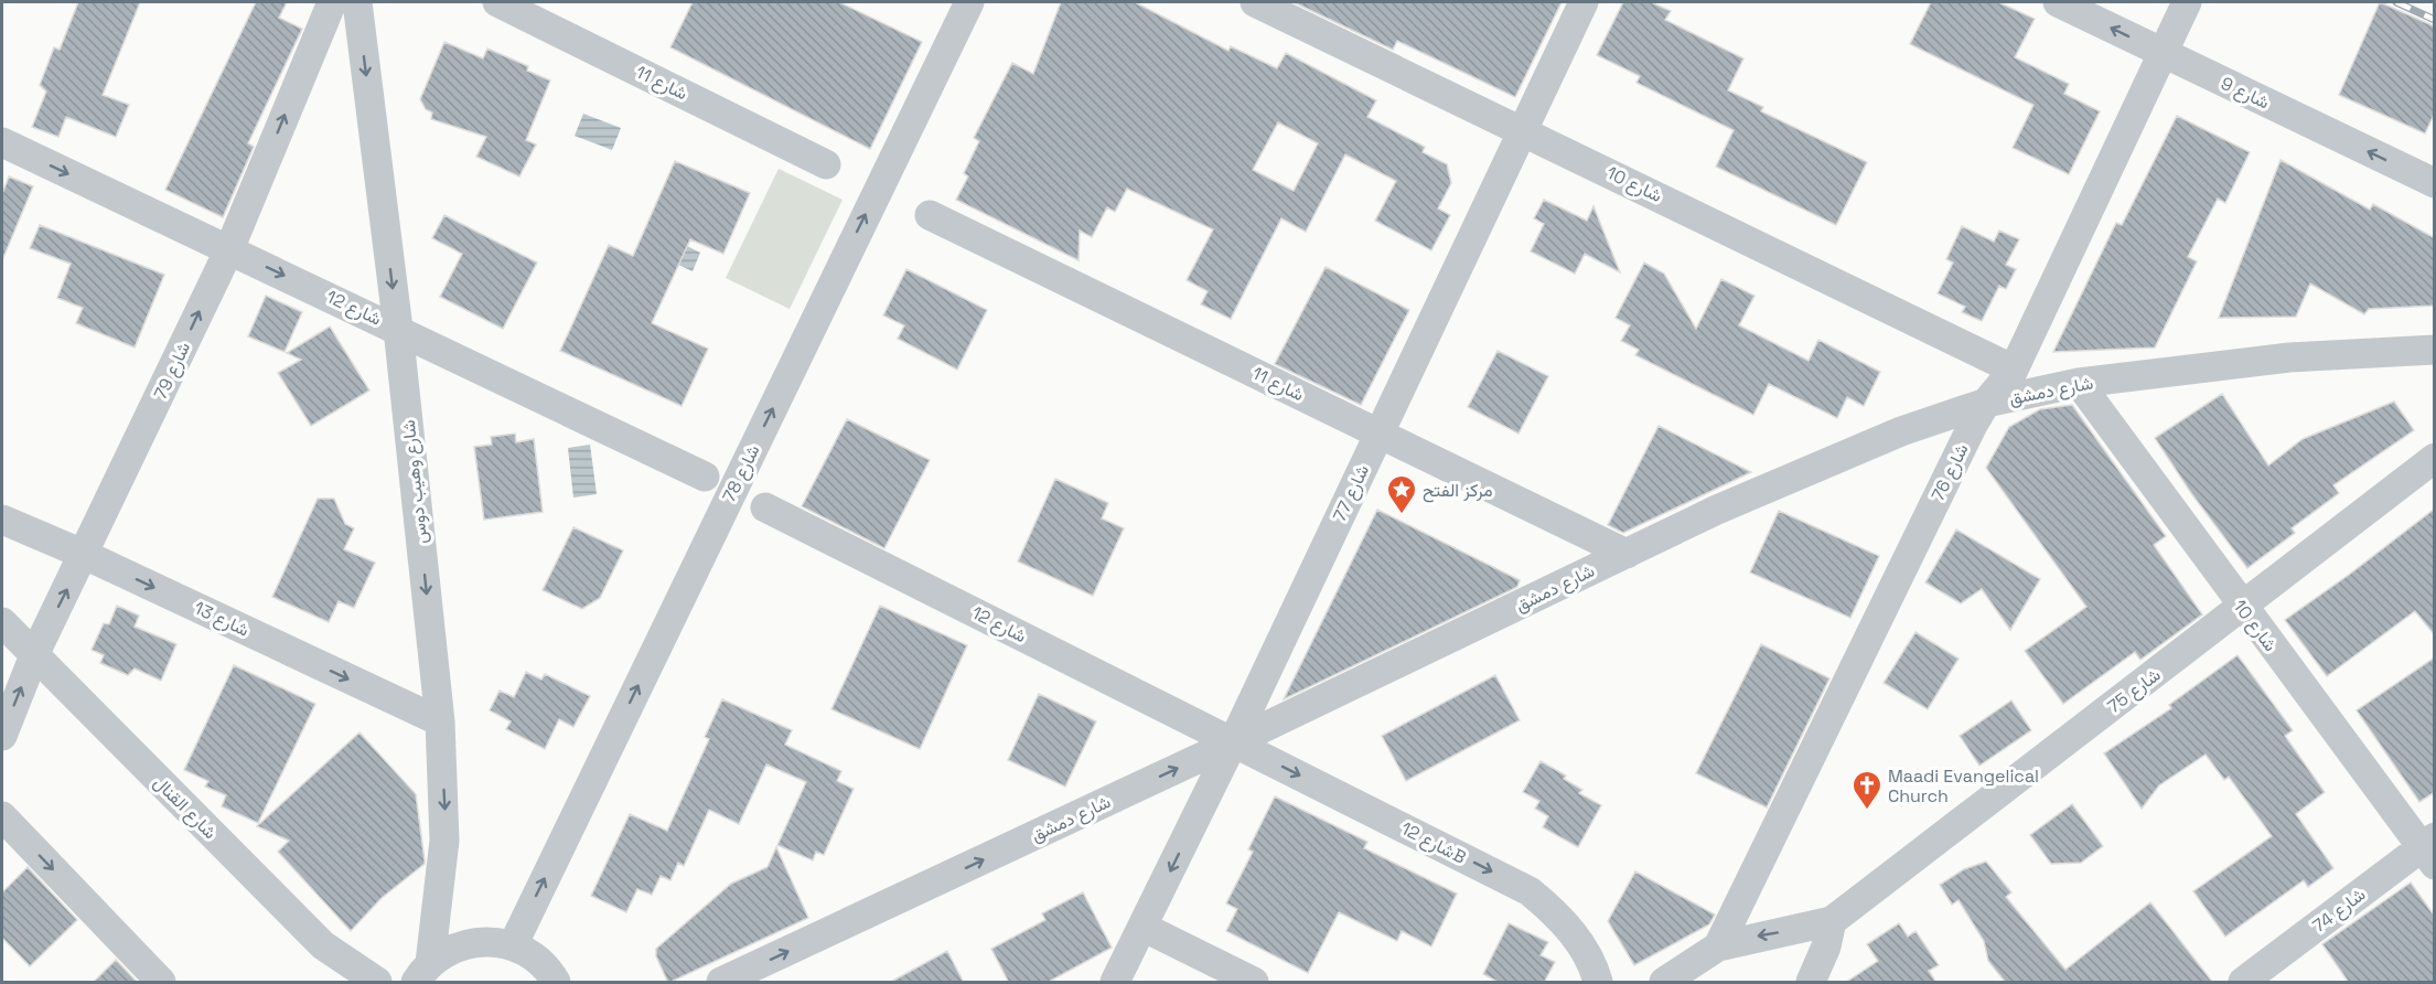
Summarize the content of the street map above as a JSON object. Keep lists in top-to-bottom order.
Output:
{
  "streets": {
    "street": [
      "شارع 11",
      "شارع 9",
      "شارع 10",
      "شارع 12",
      "شارع 79",
      "شارع دمشق",
      "شارع 76",
      "شارع 78",
      "شارع وهيب دوس",
      "شارع 77",
      "شارع 13",
      "شارع 75",
      "شارع القنال",
      "شارع 12B",
      "شارع 74"
    ]
  },
  "crossings": [
    ["شارع 11", "شارع دمشق"],
    ["شارع 11", "شارع 77"],
    ["شارع 9", "شارع 76"],
    ["شارع 10", "شارع دمشق"],
    ["شارع 10", "شارع 76"],
    ["شارع 10", "شارع 77"],
    ["شارع 10", "شارع 75"],
    ["شارع 10", "شارع 74"],
    ["شارع 12", "شارع 79"],
    ["شارع 12", "شارع دمشق"],
    ["شارع 12", "شارع وهيب دوس"],
    ["شارع 12", "شارع 77"],
    ["شارع 12", "شارع 12B"],
    ["شارع 79", "شارع 13"],
    ["شارع 79", "شارع القنال"],
    ["شارع دمشق", "شارع 76"],
    ["شارع دمشق", "شارع 77"],
    ["شارع دمشق", "شارع 12B"],
    ["شارع 76", "شارع 75"],
    ["شارع وهيب دوس", "شارع 13"],
    ["شارع 77", "شارع 12B"]
  ],
  "one_way": [
    "شارع 9",
    "شارع 79",
    "شارع 78",
    "شارع وهيب دوس",
    "شارع 13",
    "شارع 12B"
  ],
  "places": {
    "place": ["مركز الفتح"],
    "church": ["Maadi Evangelical Church"]
  }
}
